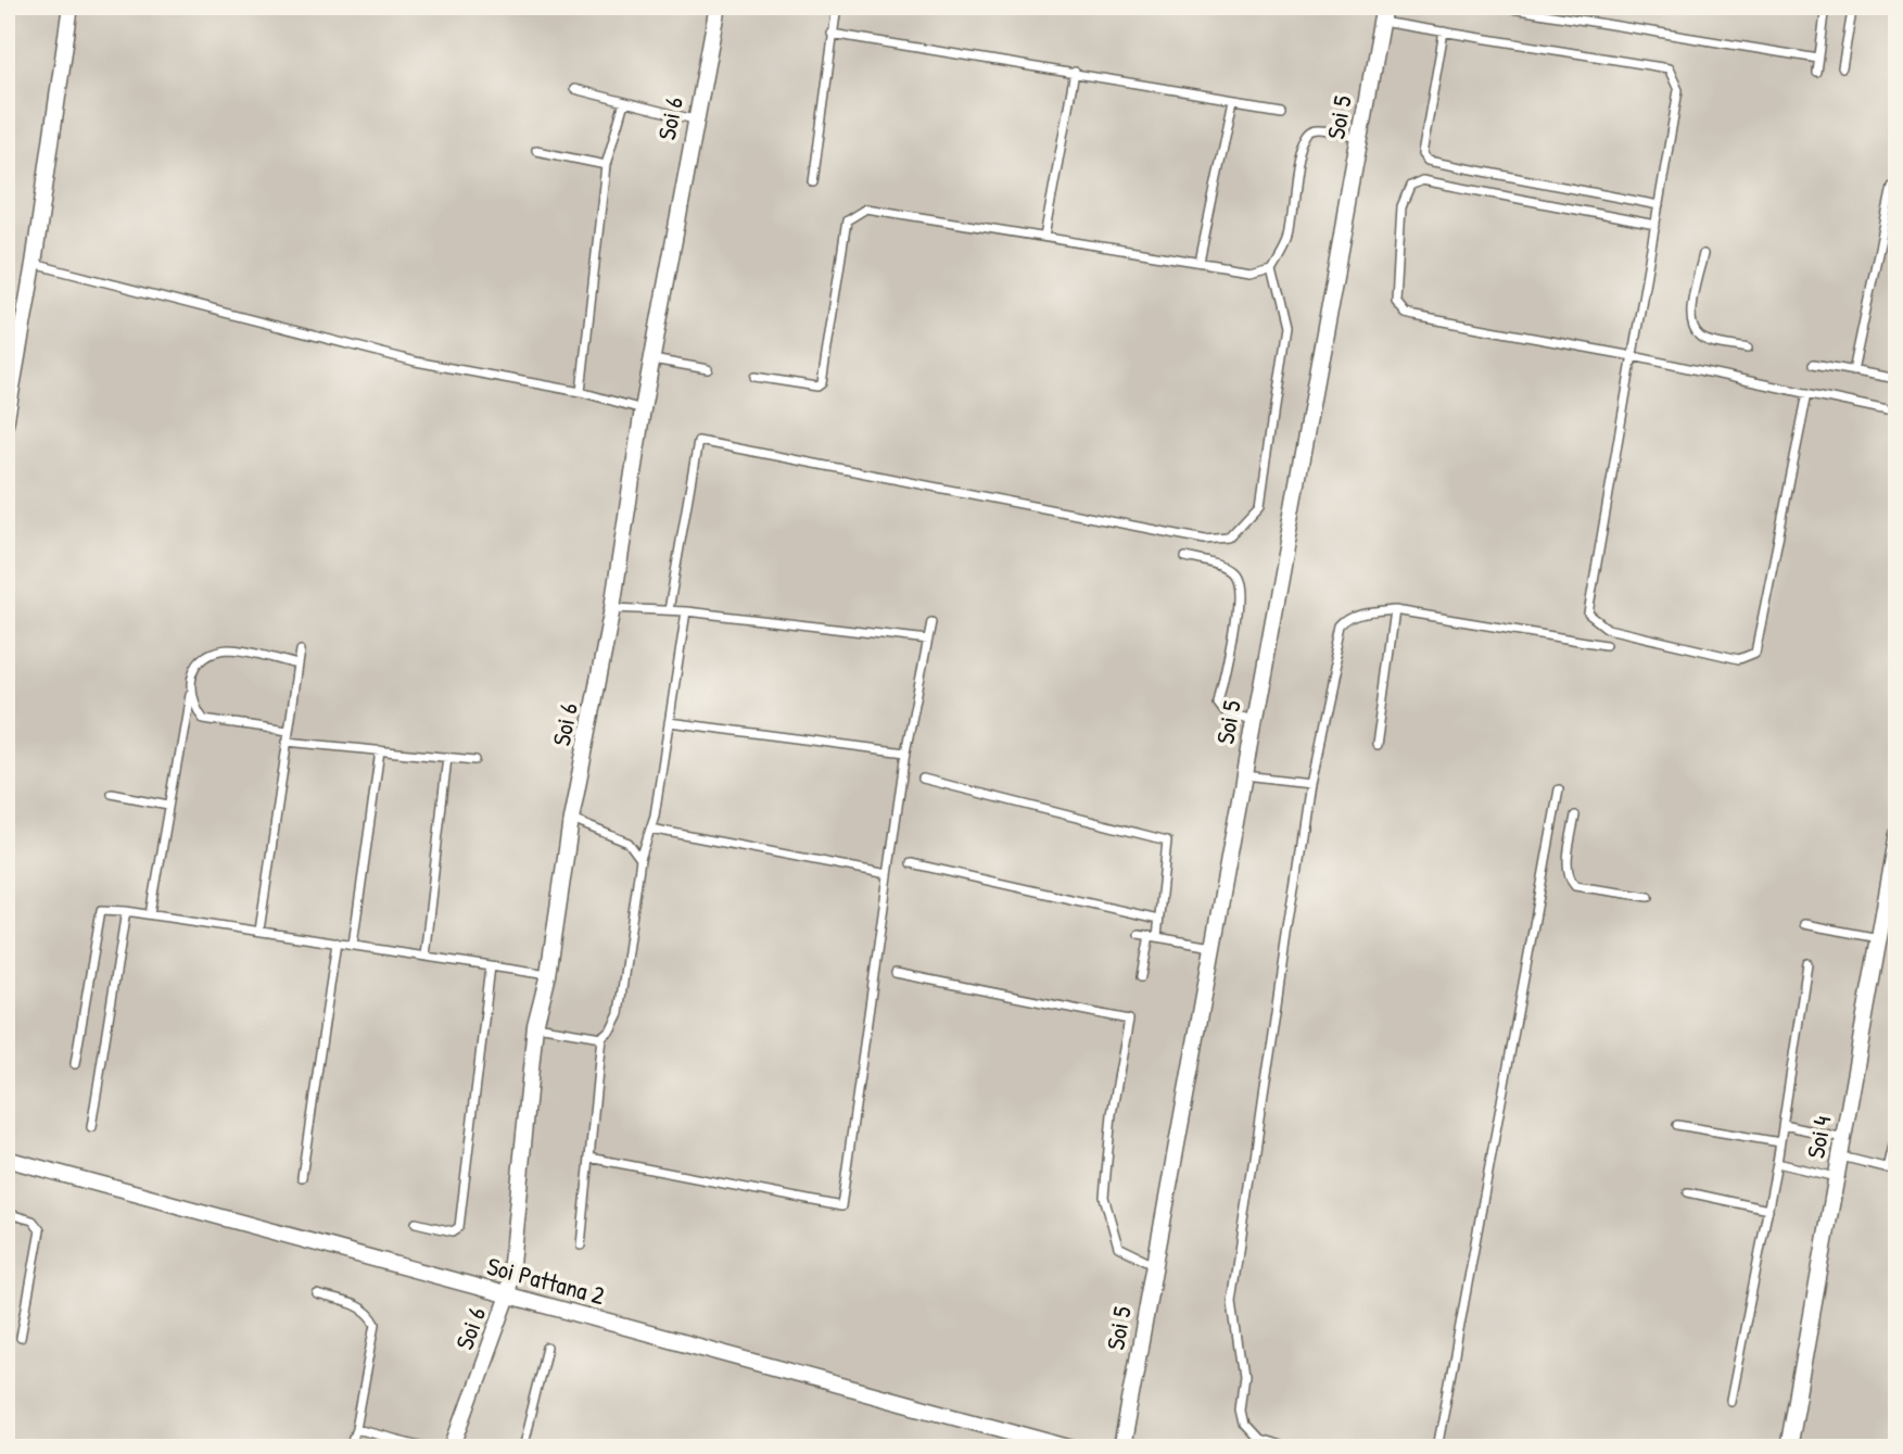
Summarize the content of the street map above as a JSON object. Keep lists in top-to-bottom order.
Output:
{
  "streets": {
    "street": [
      "Soi 5",
      "Soi 6",
      "Soi 4",
      "Soi Pattana 2"
    ]
  },
  "crossings": [
    ["Soi 6", "Soi Pattana 2"]
  ]
}
